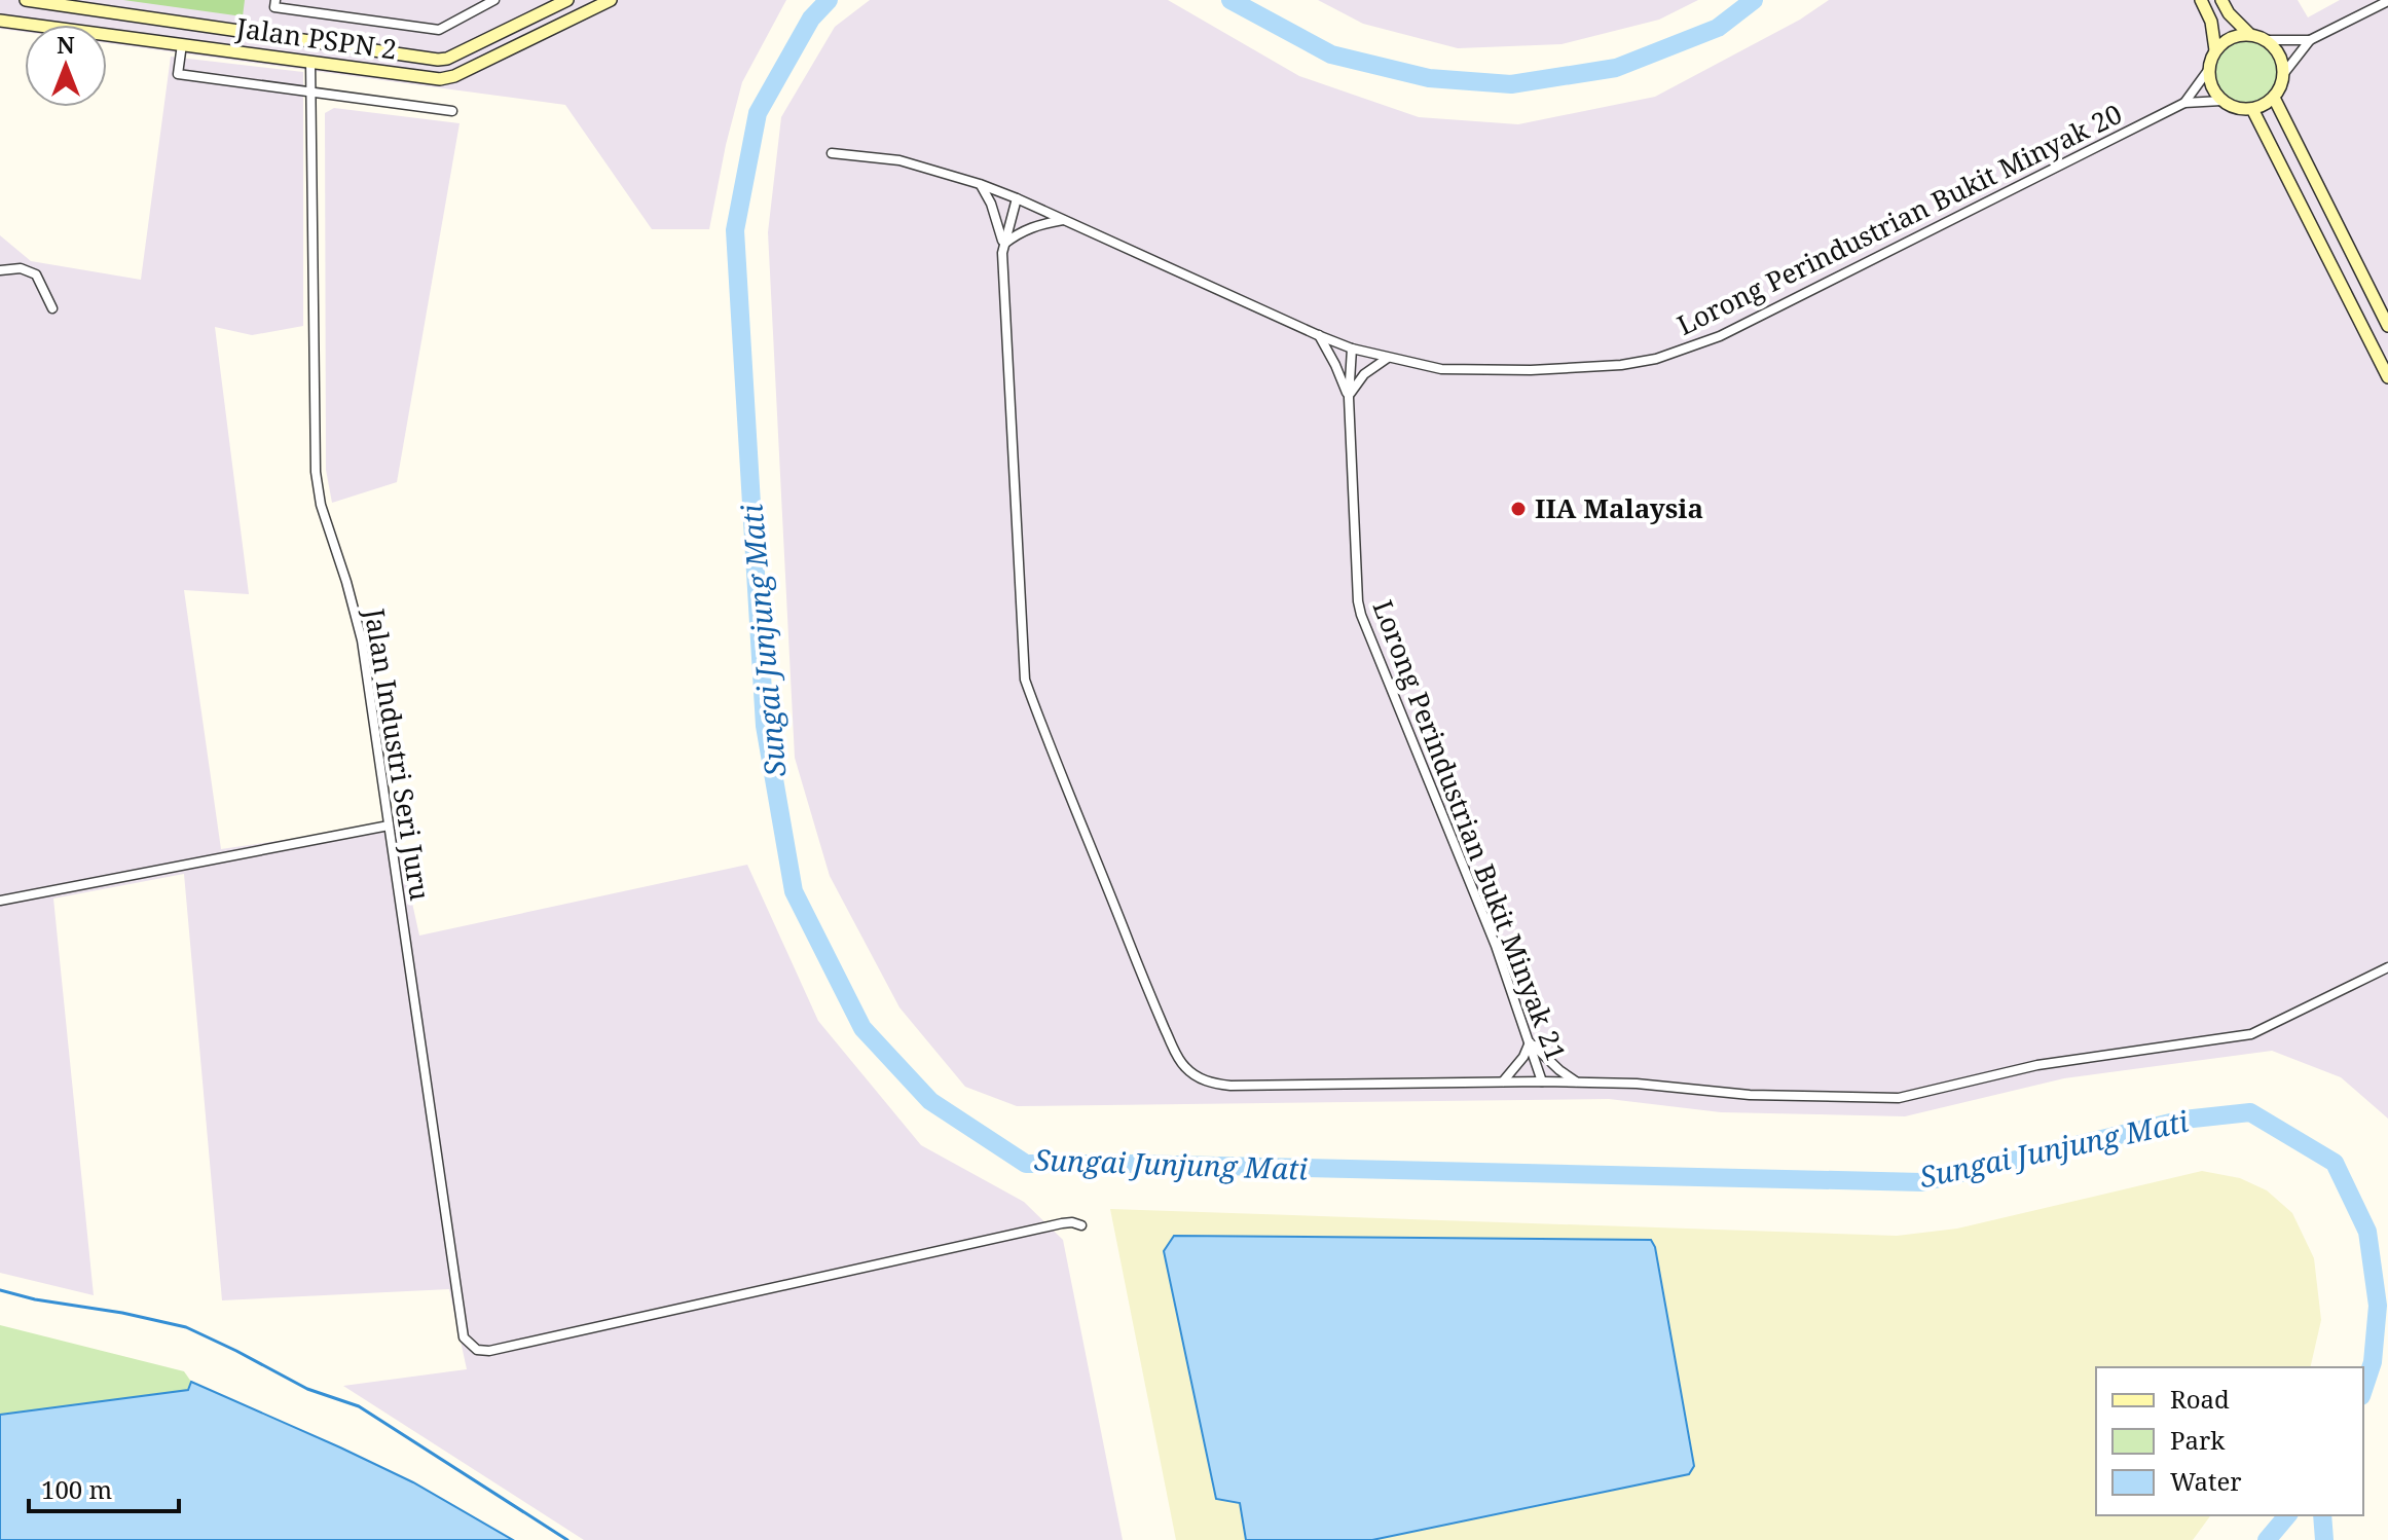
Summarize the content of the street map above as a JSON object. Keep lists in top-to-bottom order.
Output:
{
  "streets": {
    "street": [
      "Jalan PSPN 2",
      "Lorong Perindustrian Bukit Minyak 20",
      "Jalan Industri Seri Juru",
      "Lorong Perindustrian Bukit Minyak 21"
    ]
  },
  "crossings": [
    ["Jalan PSPN 2", "Jalan Industri Seri Juru"],
    ["Lorong Perindustrian Bukit Minyak 20", "Lorong Perindustrian Bukit Minyak 21"]
  ],
  "water": ["Sungai Junjung Mati"],
  "places": ["IIA Malaysia"],
  "legend": ["Road", "Park", "Water"],
  "scale_bar": "100 m",
  "north": "top"
}
